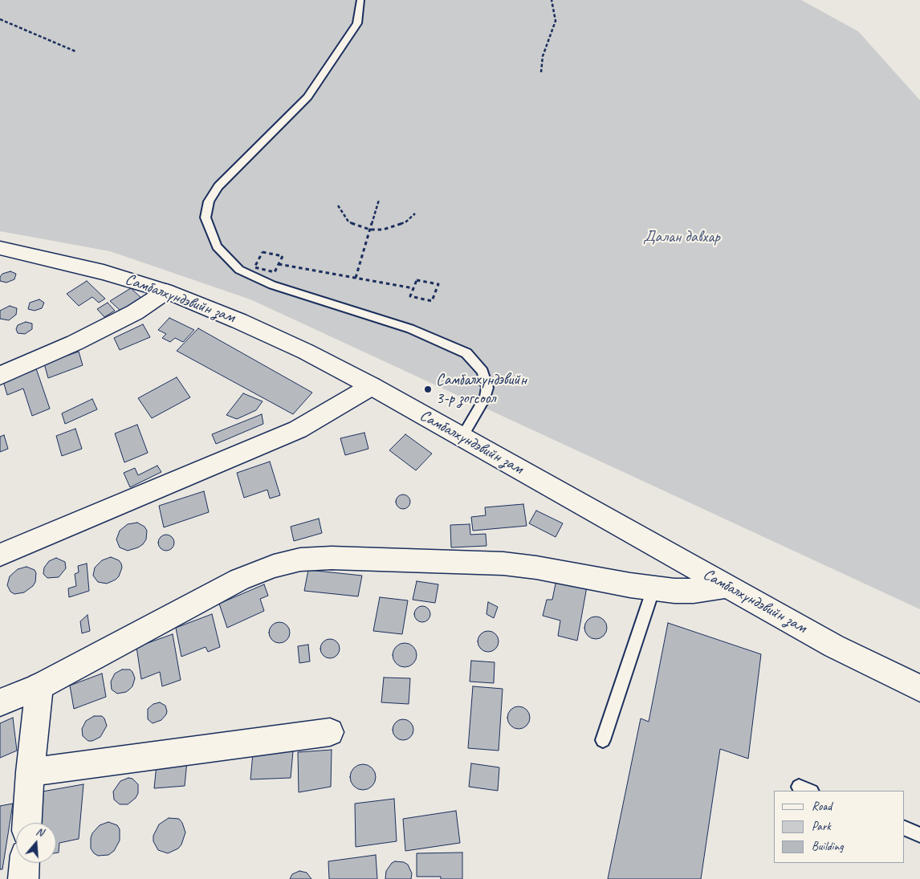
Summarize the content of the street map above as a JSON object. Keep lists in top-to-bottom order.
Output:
{
  "streets": {
    "street": ["Самбалхүндэвийн зам"]
  },
  "parks": ["Далан давхар"],
  "places": ["Самбалхүндэвийн 3-р зогсоол"],
  "legend": ["Road", "Park", "Building"],
  "north": "top"
}
